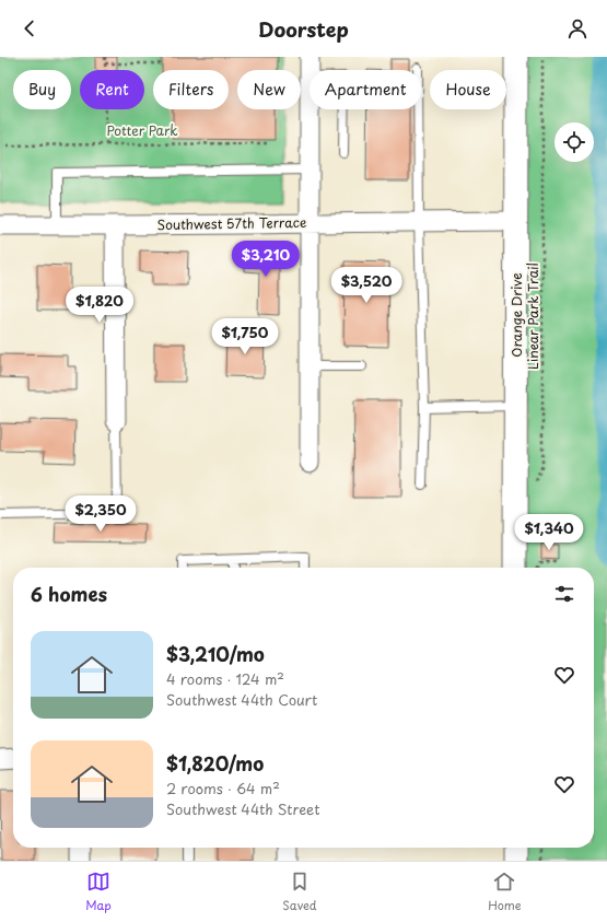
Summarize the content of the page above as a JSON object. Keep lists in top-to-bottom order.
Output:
{
  "streets": {
    "street": ["Southwest 57th Terrace", "Orange Drive"],
    "path": ["Linear Park Trail"]
  },
  "crossings": [
    ["Southwest 57th Terrace", "Orange Drive"]
  ],
  "parks": ["Potter Park"],
  "page": {
    "header": "Doorstep",
    "chip": [
      "Buy",
      "Rent",
      "Filters",
      "New",
      "Apartment",
      "House"
    ],
    "price": [
      "$3,210",
      "$3,520",
      "$1,820",
      "$1,750",
      "$2,350",
      "$1,340"
    ],
    "heading": "6 homes",
    "list": [
      {
        "name": "$3,210/mo",
        "note": "4 rooms · 124 m² · Southwest 44th Court"
      },
      {
        "name": "$1,820/mo",
        "note": "2 rooms · 64 m² · Southwest 44th Street"
      }
    ],
    "tabs": ["Map", "Saved", "Home"]
  }
}
